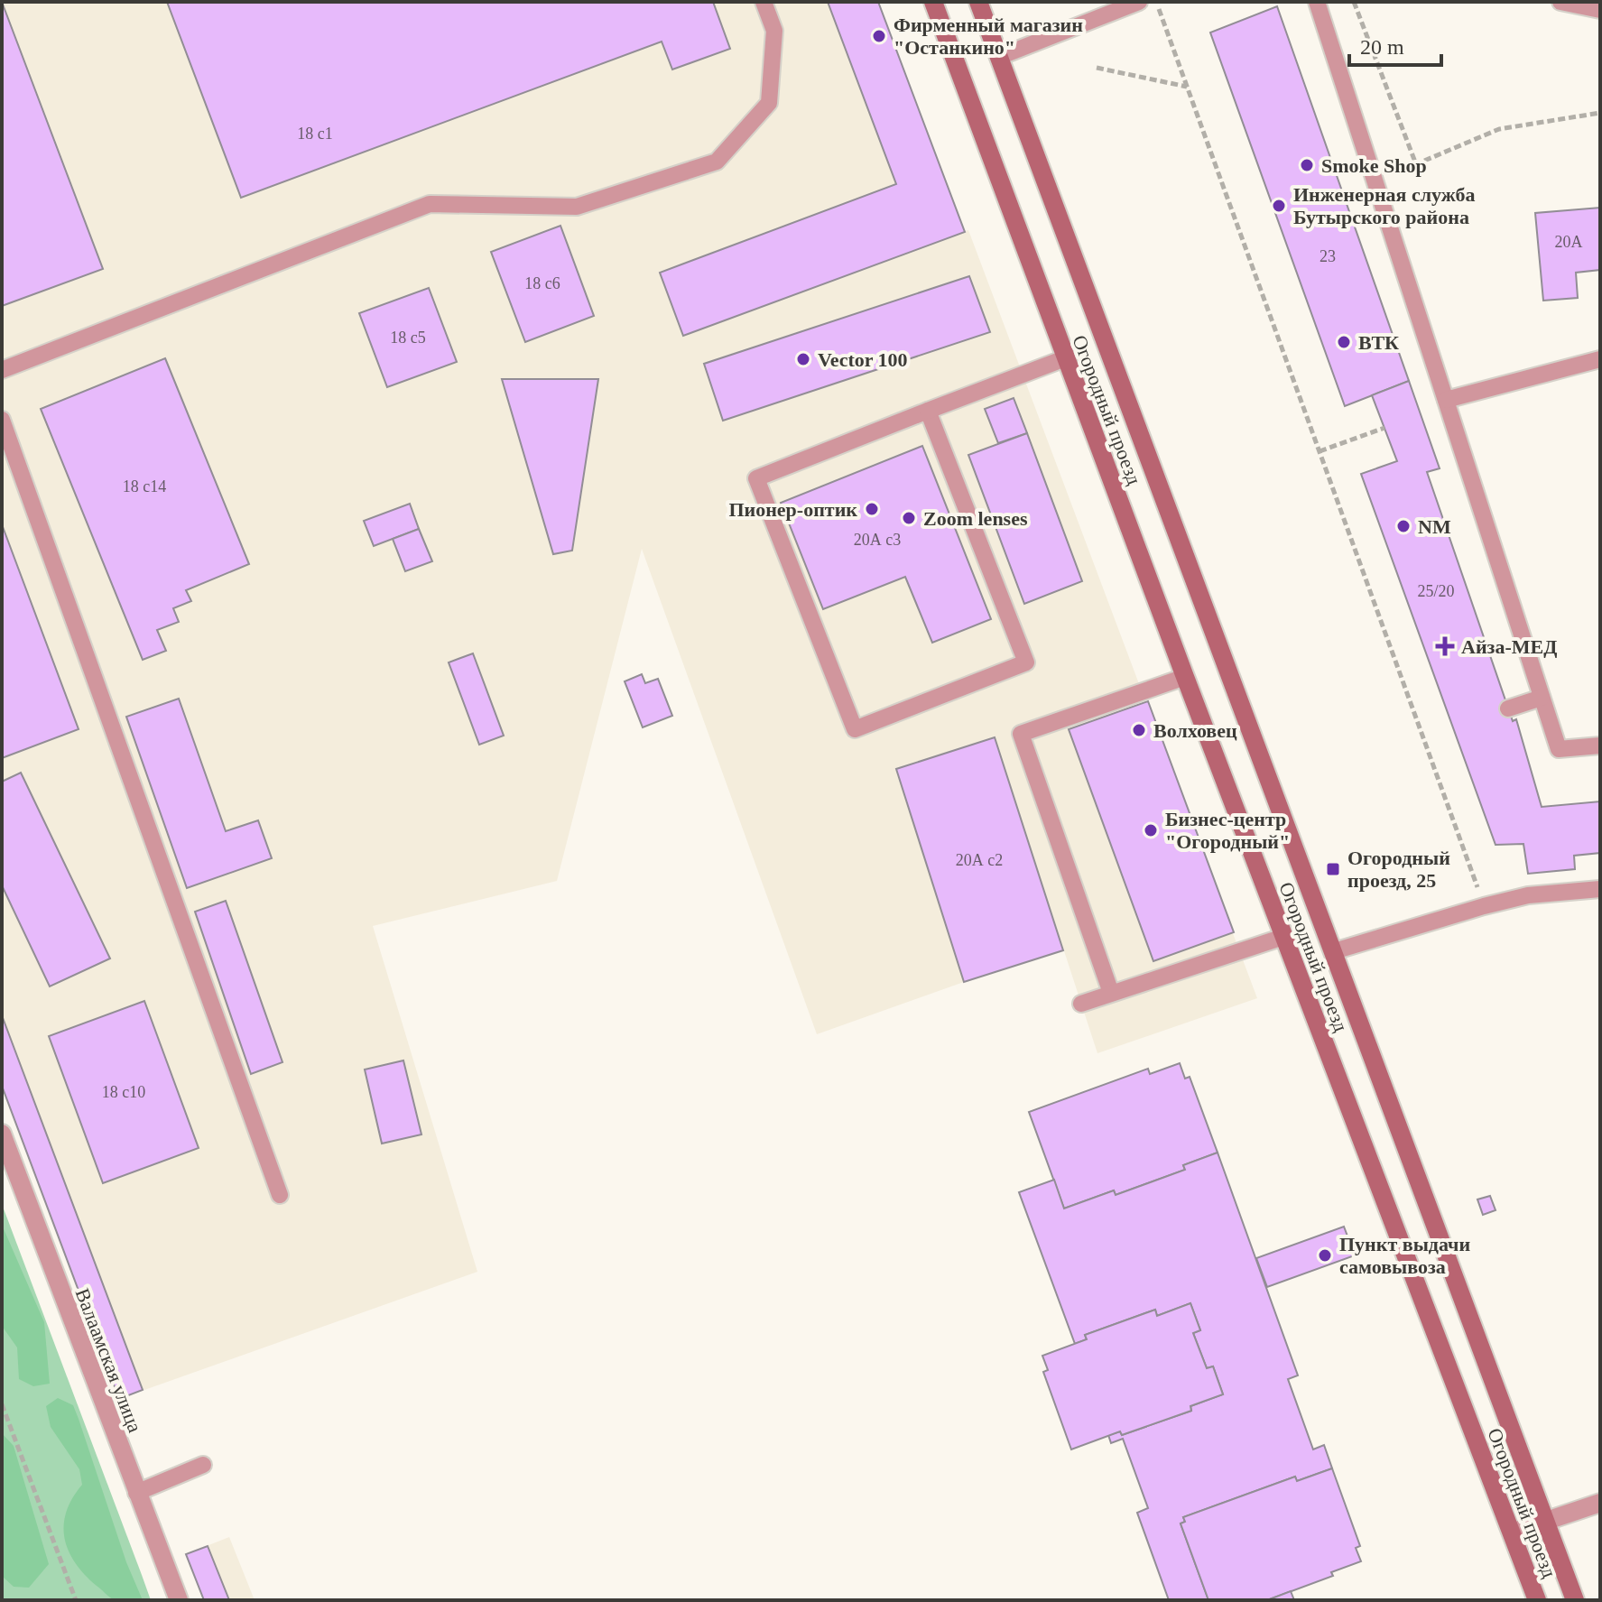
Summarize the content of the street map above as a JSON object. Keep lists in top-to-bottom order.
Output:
{
  "streets": {
    "main road": ["Огородный проезд"],
    "street": ["Валаамская улица"]
  },
  "places": {
    "other": [
      "Фирменный магазин \"Останкино\"",
      "Smoke Shop",
      "Инженерная служба Бутырского района",
      "ВТК",
      "Vector 100",
      "Пионер-оптик",
      "Zoom lenses",
      "NM",
      "Волховец",
      "Бизнес-центр \"Огородный\"",
      "Пункт выдачи самовывоза"
    ],
    "health": ["Айза-МЕД"],
    "transit": ["Огородный проезд, 25"]
  },
  "house_numbers": [
    "18 с1",
    "20А",
    "23",
    "18 с6",
    "18 с5",
    "18 с14",
    "20А с3",
    "25/20",
    "20А с2",
    "18 с10"
  ],
  "scale_bar": "20 m"
}
